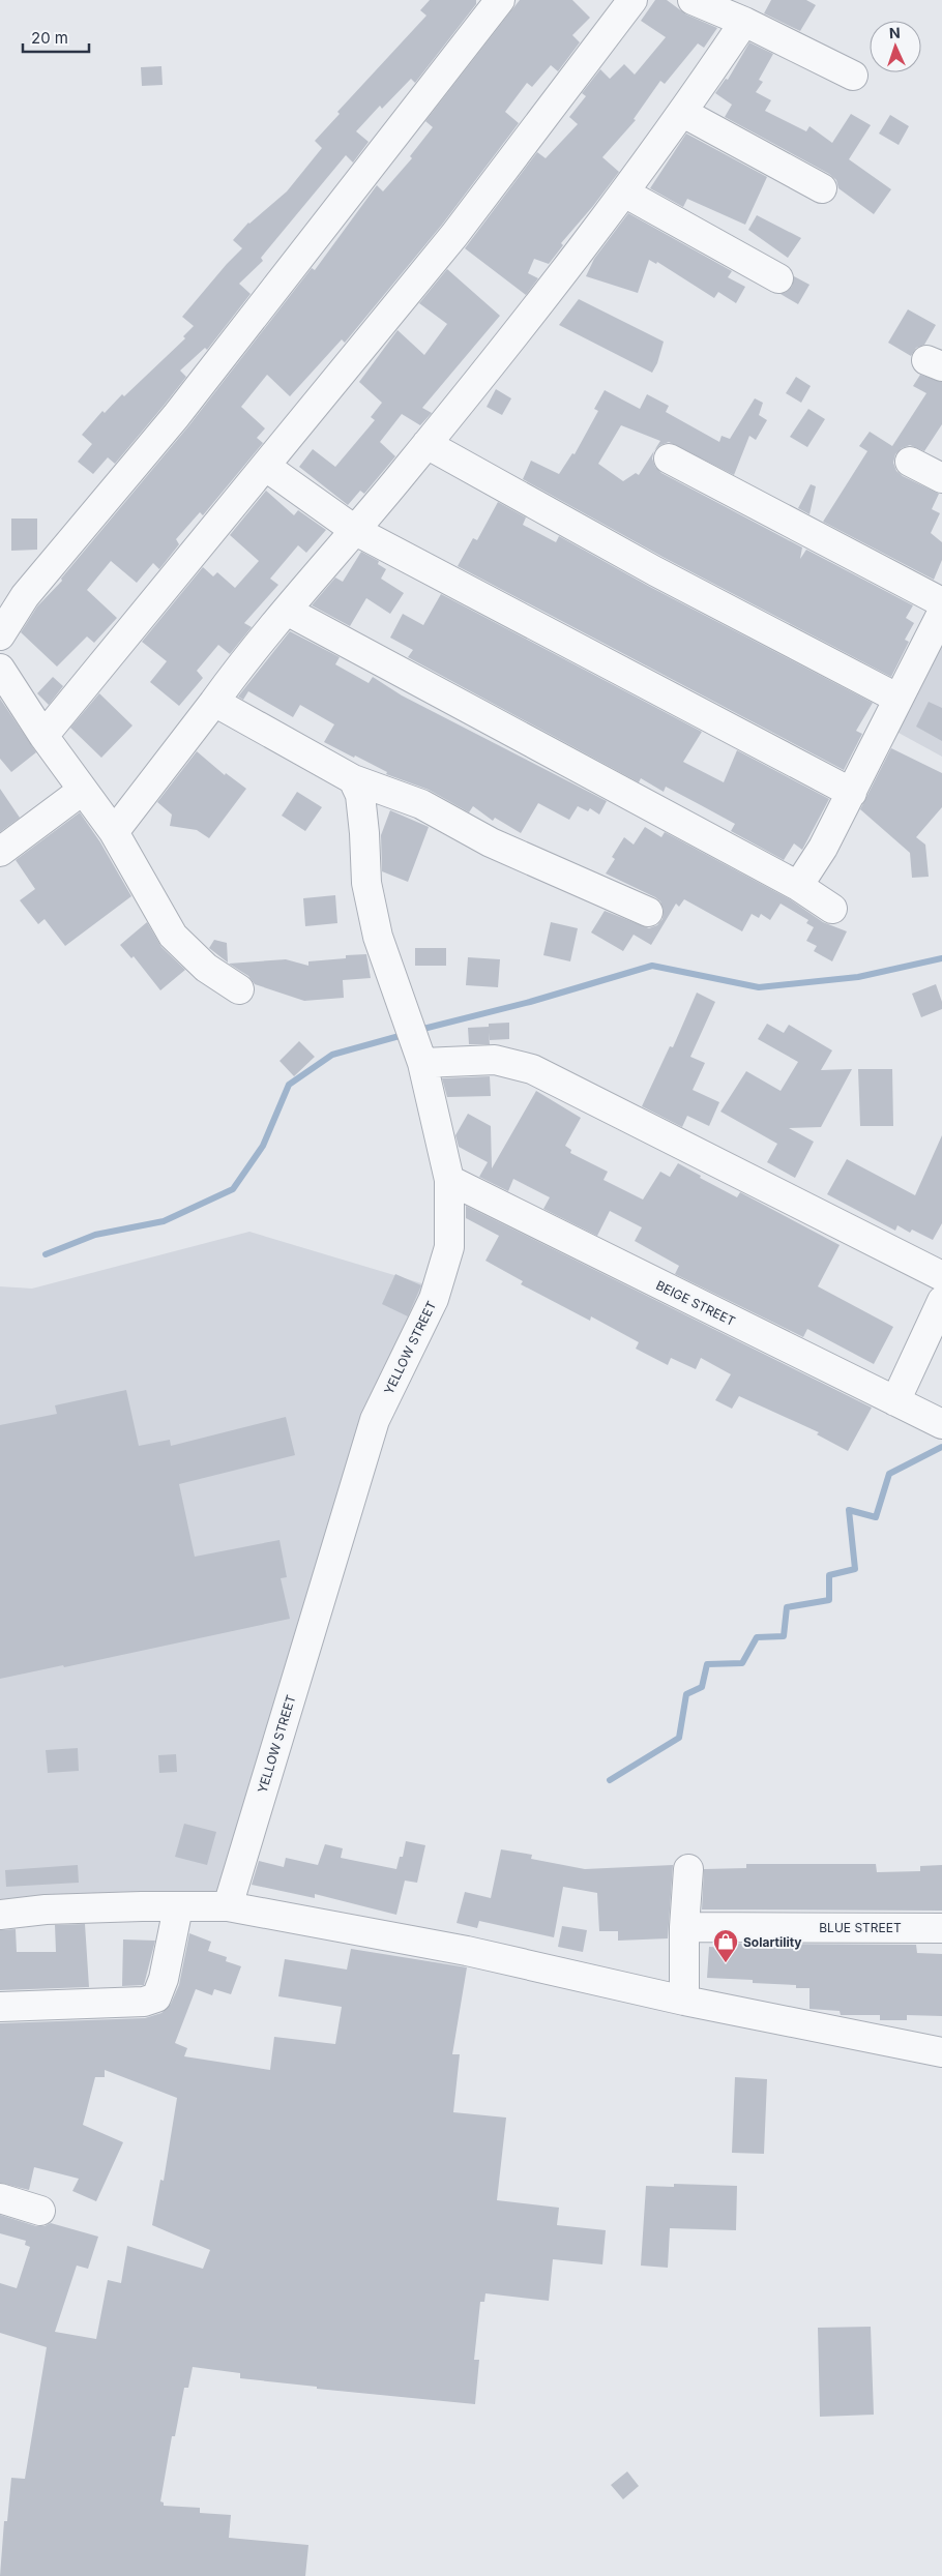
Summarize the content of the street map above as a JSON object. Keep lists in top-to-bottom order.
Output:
{
  "streets": {
    "street": ["BEIGE STREET", "YELLOW STREET", "BLUE STREET"]
  },
  "crossings": [
    ["BEIGE STREET", "YELLOW STREET"]
  ],
  "places": {
    "shop": ["Solartility"]
  },
  "scale_bar": "20 m",
  "north": "top"
}
